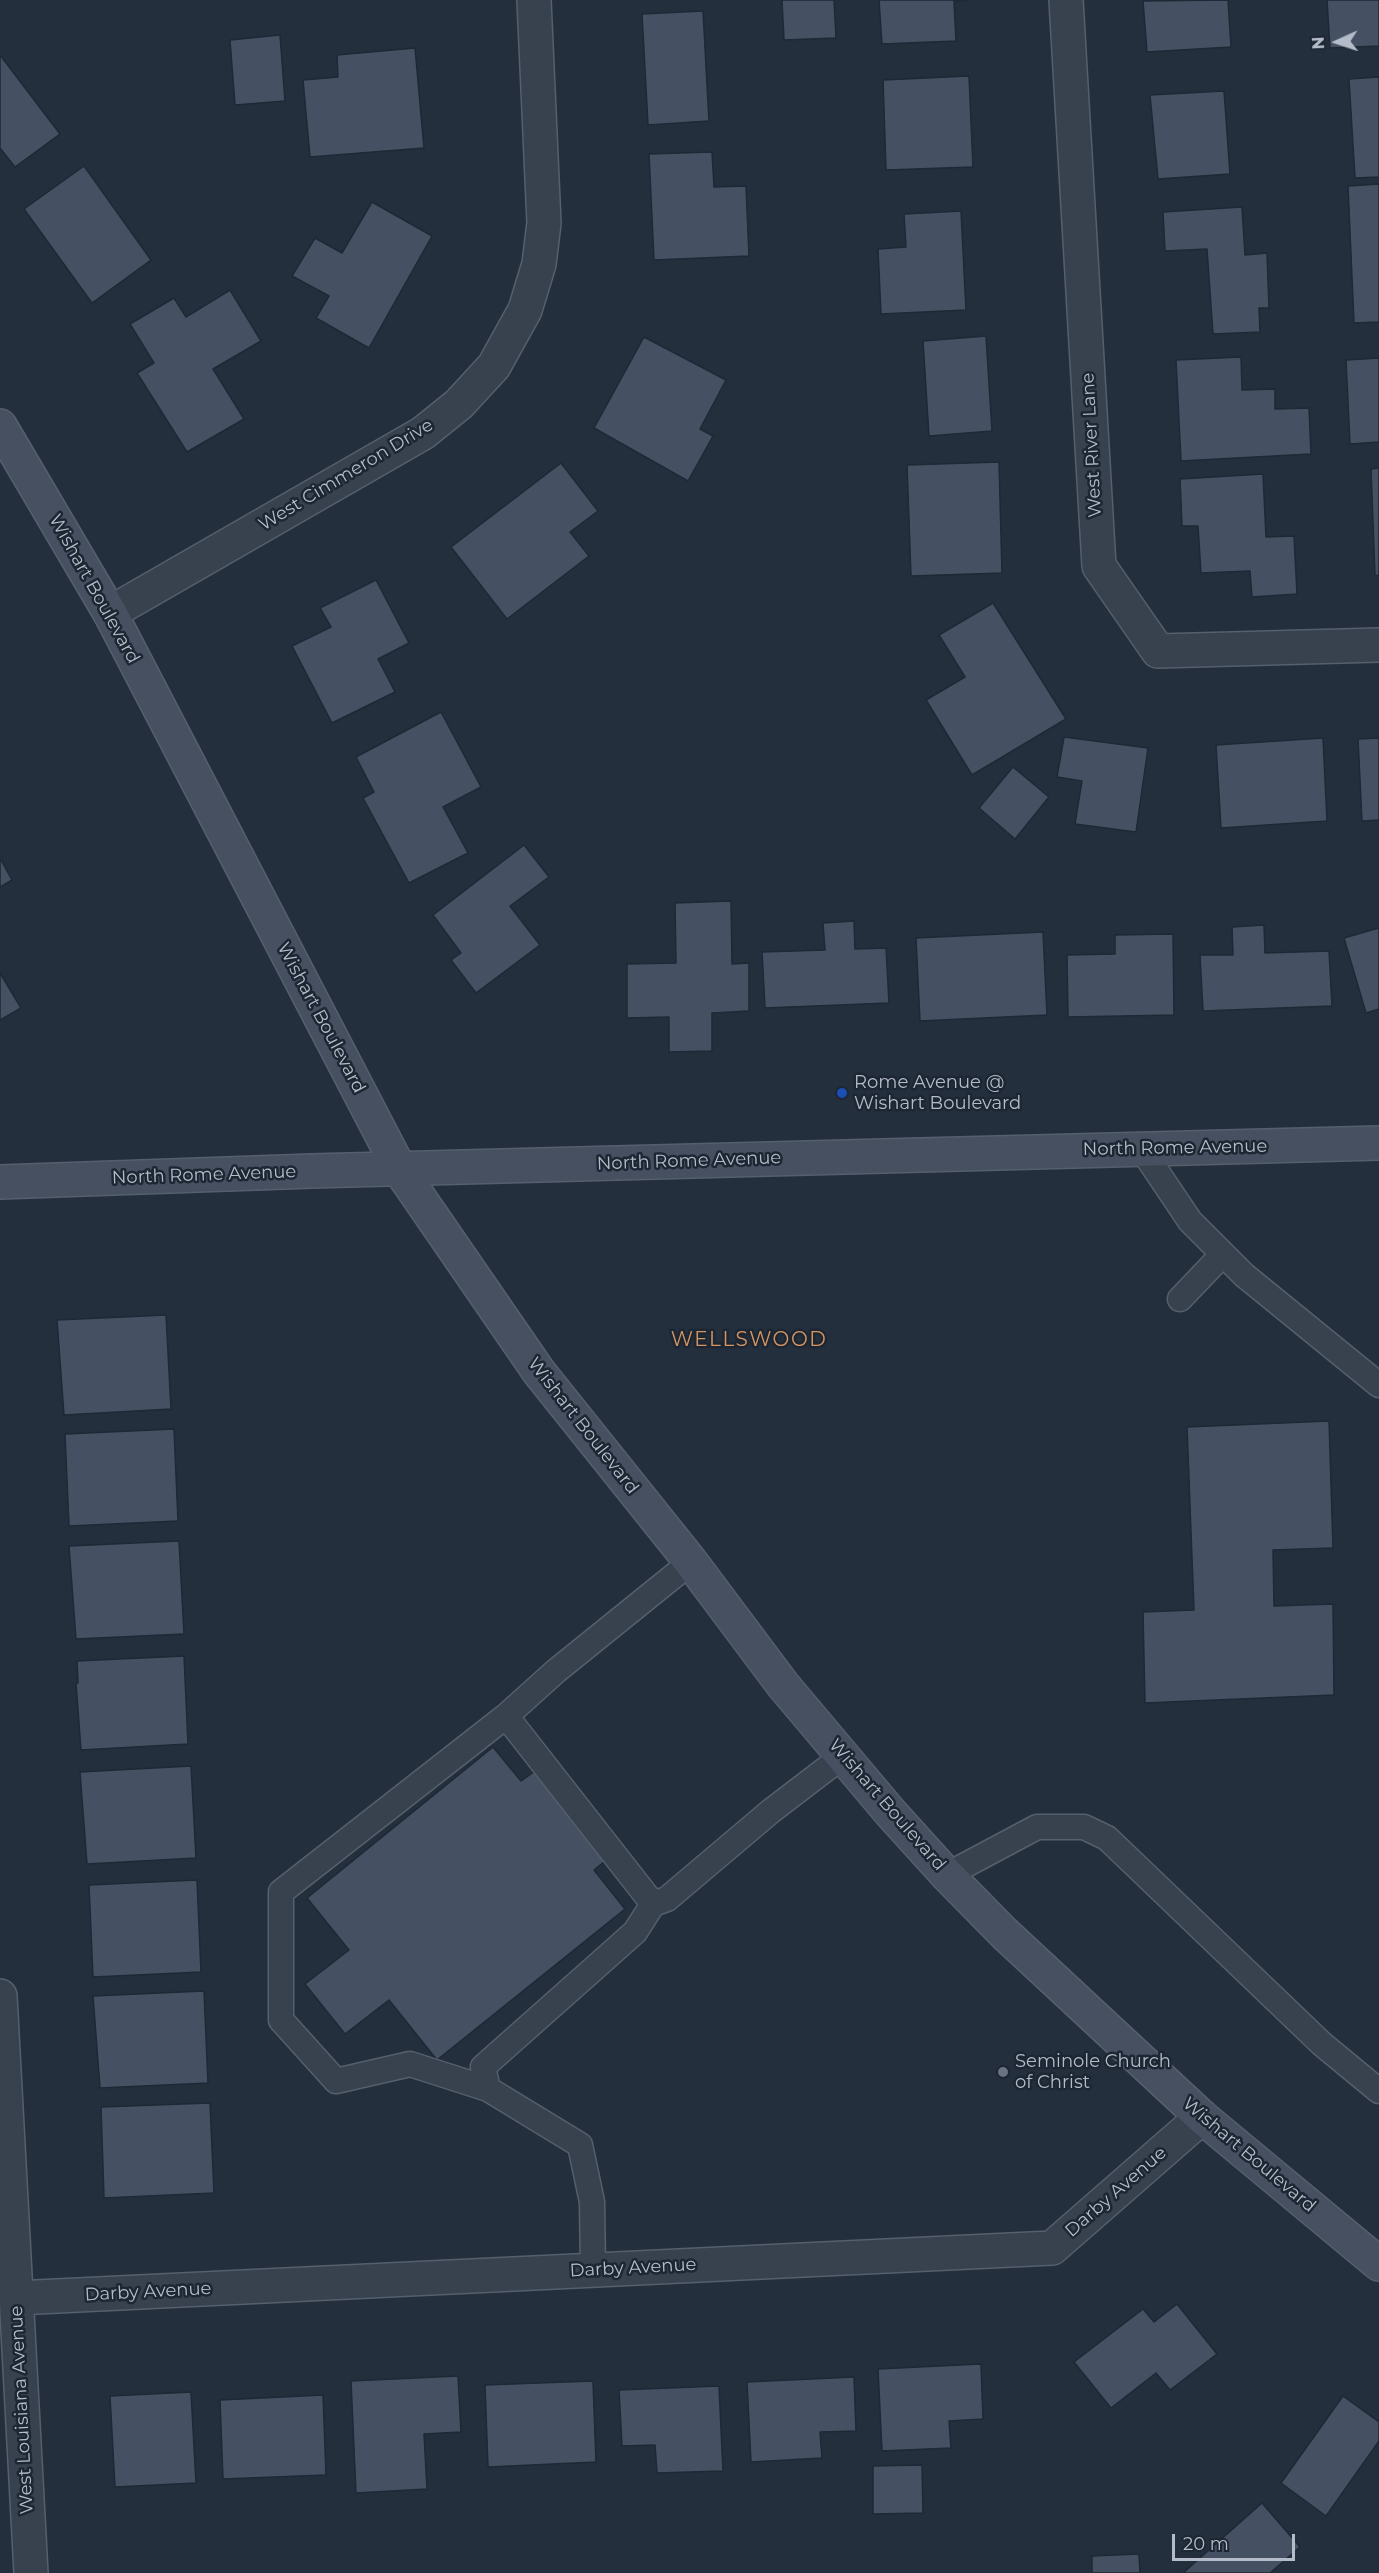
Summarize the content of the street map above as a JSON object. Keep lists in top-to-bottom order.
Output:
{
  "streets": {
    "street": [
      "West River Lane",
      "West Cimmeron Drive",
      "Wishart Boulevard",
      "North Rome Avenue",
      "Darby Avenue",
      "West Louisiana Avenue"
    ]
  },
  "crossings": [
    ["West Cimmeron Drive", "Wishart Boulevard"],
    ["Wishart Boulevard", "North Rome Avenue"],
    ["Wishart Boulevard", "Darby Avenue"],
    ["Darby Avenue", "West Louisiana Avenue"]
  ],
  "districts": ["WELLSWOOD"],
  "places": ["Rome Avenue @ Wishart Boulevard", "Seminole Church of Christ"],
  "scale_bar": "20 m",
  "north": "left"
}
